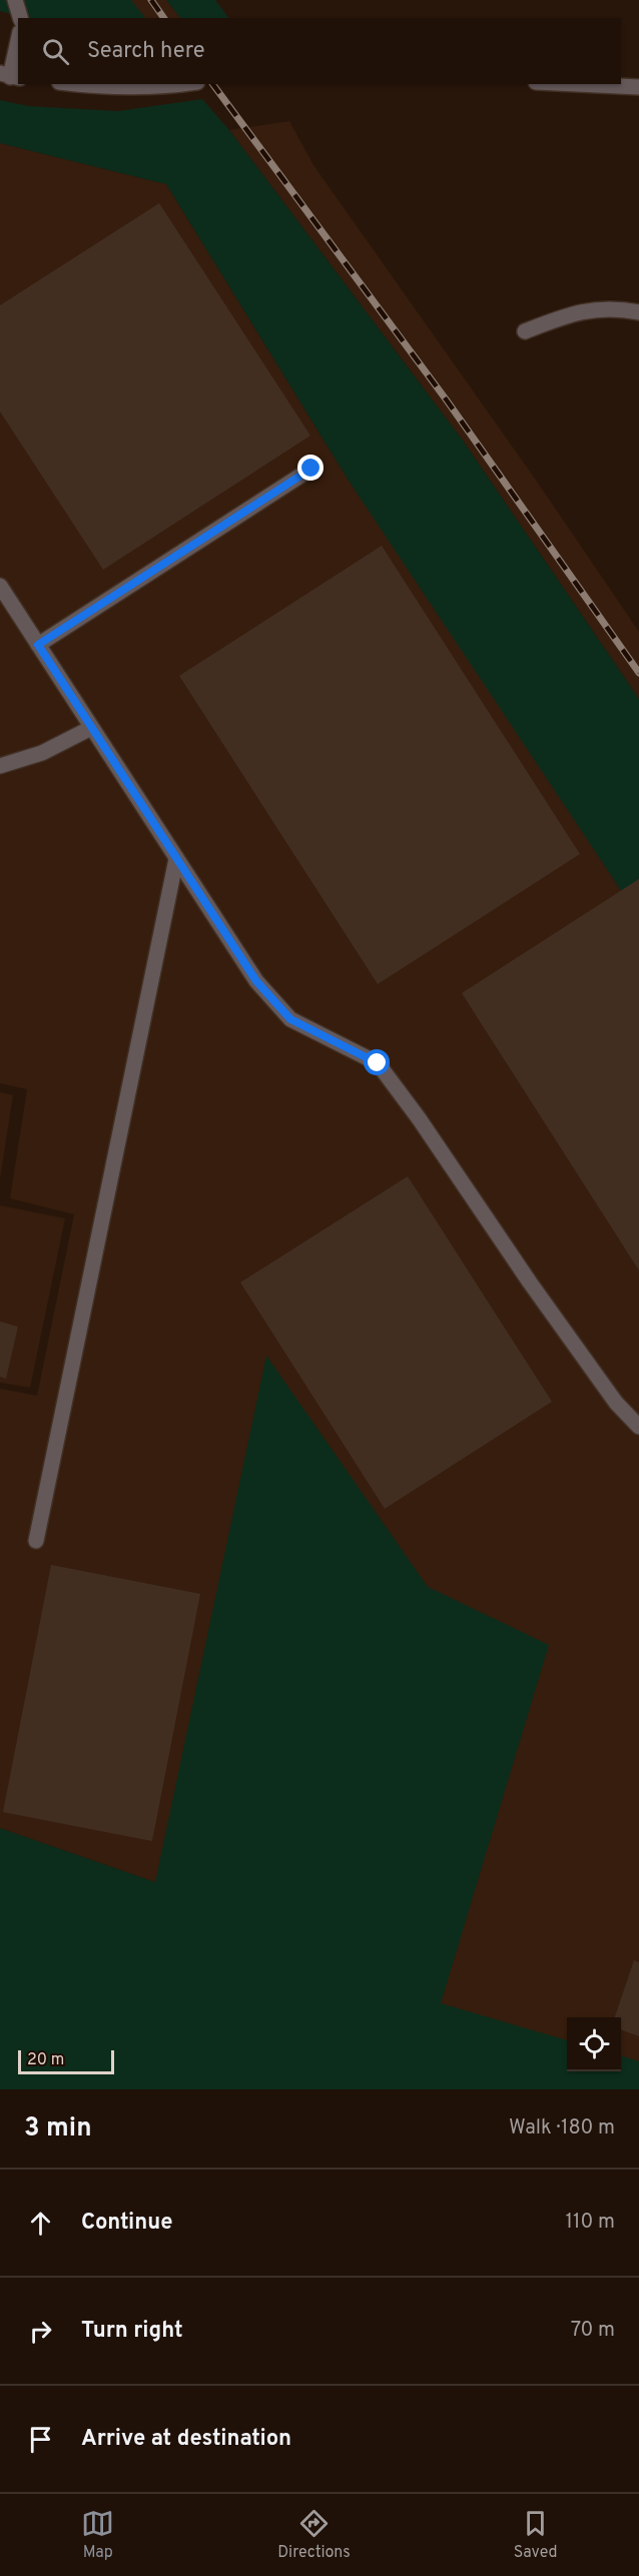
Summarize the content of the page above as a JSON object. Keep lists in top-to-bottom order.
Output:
{
  "scale_bar": "20 m",
  "page": {
    "search": "Search here",
    "scale": "20 m",
    "heading": ["3 min", "Walk · 180 m"],
    "list": [
      ["Continue", "110 m"],
      ["Turn right", "70 m"],
      "Arrive at destination"
    ],
    "nav": ["Map", "Directions", "Saved"]
  }
}
